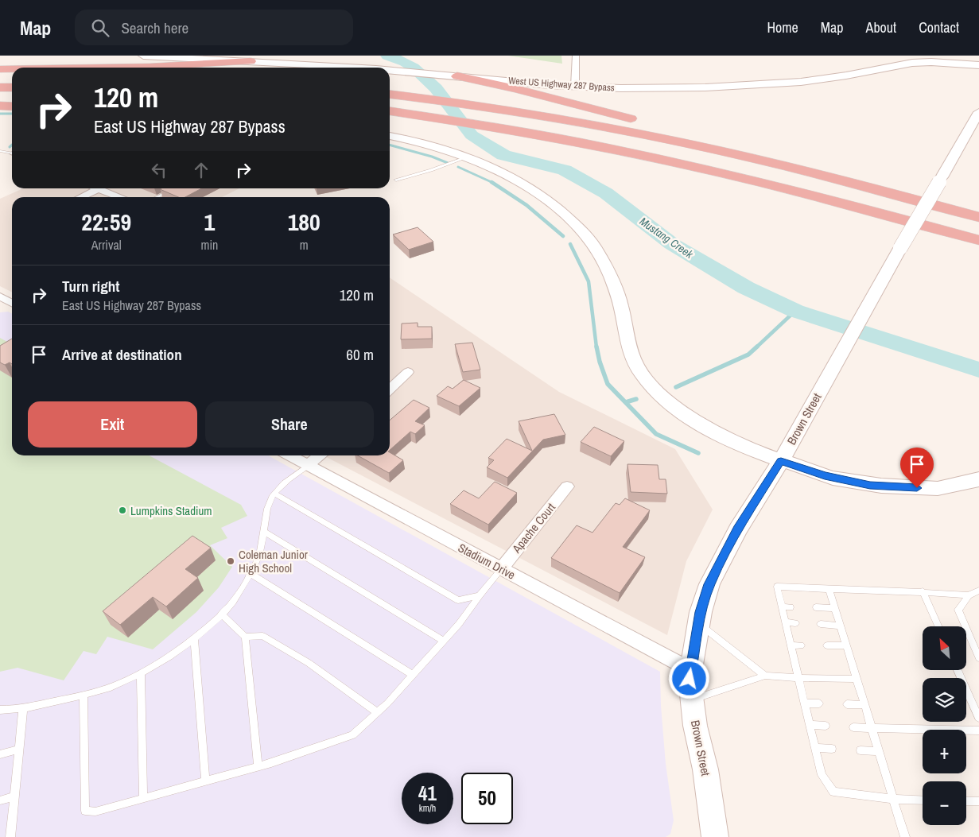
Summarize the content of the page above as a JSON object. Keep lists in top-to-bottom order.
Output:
{
  "streets": {
    "main road": ["West US Highway 287 Bypass", "Brown Street"],
    "street": ["Apache Court", "Stadium Drive"]
  },
  "crossings": [
    ["Brown Street", "Stadium Drive"],
    ["Apache Court", "Stadium Drive"]
  ],
  "water": ["Mustang Creek"],
  "places": ["Lumpkins Stadium", "Coleman Junior High School"],
  "north": "top left",
  "page": {
    "header": "Map",
    "search": "Search here",
    "nav": [
      "Home",
      "Map",
      "About",
      "Contact"
    ],
    "turn": ["120 m", "East US Highway 287 Bypass"],
    "eta": [
      "22:59",
      "Arrival",
      "1",
      "min",
      "180",
      "m"
    ],
    "list": [
      {
        "name": "Turn right",
        "note": "East US Highway 287 Bypass",
        "value": "120 m"
      },
      {
        "name": "Arrive at destination",
        "value": "60 m"
      }
    ],
    "buttons": ["Exit", "Share"],
    "map_buttons": ["+", "−"],
    "speed": "41 km/h",
    "limit": "50"
  }
}
